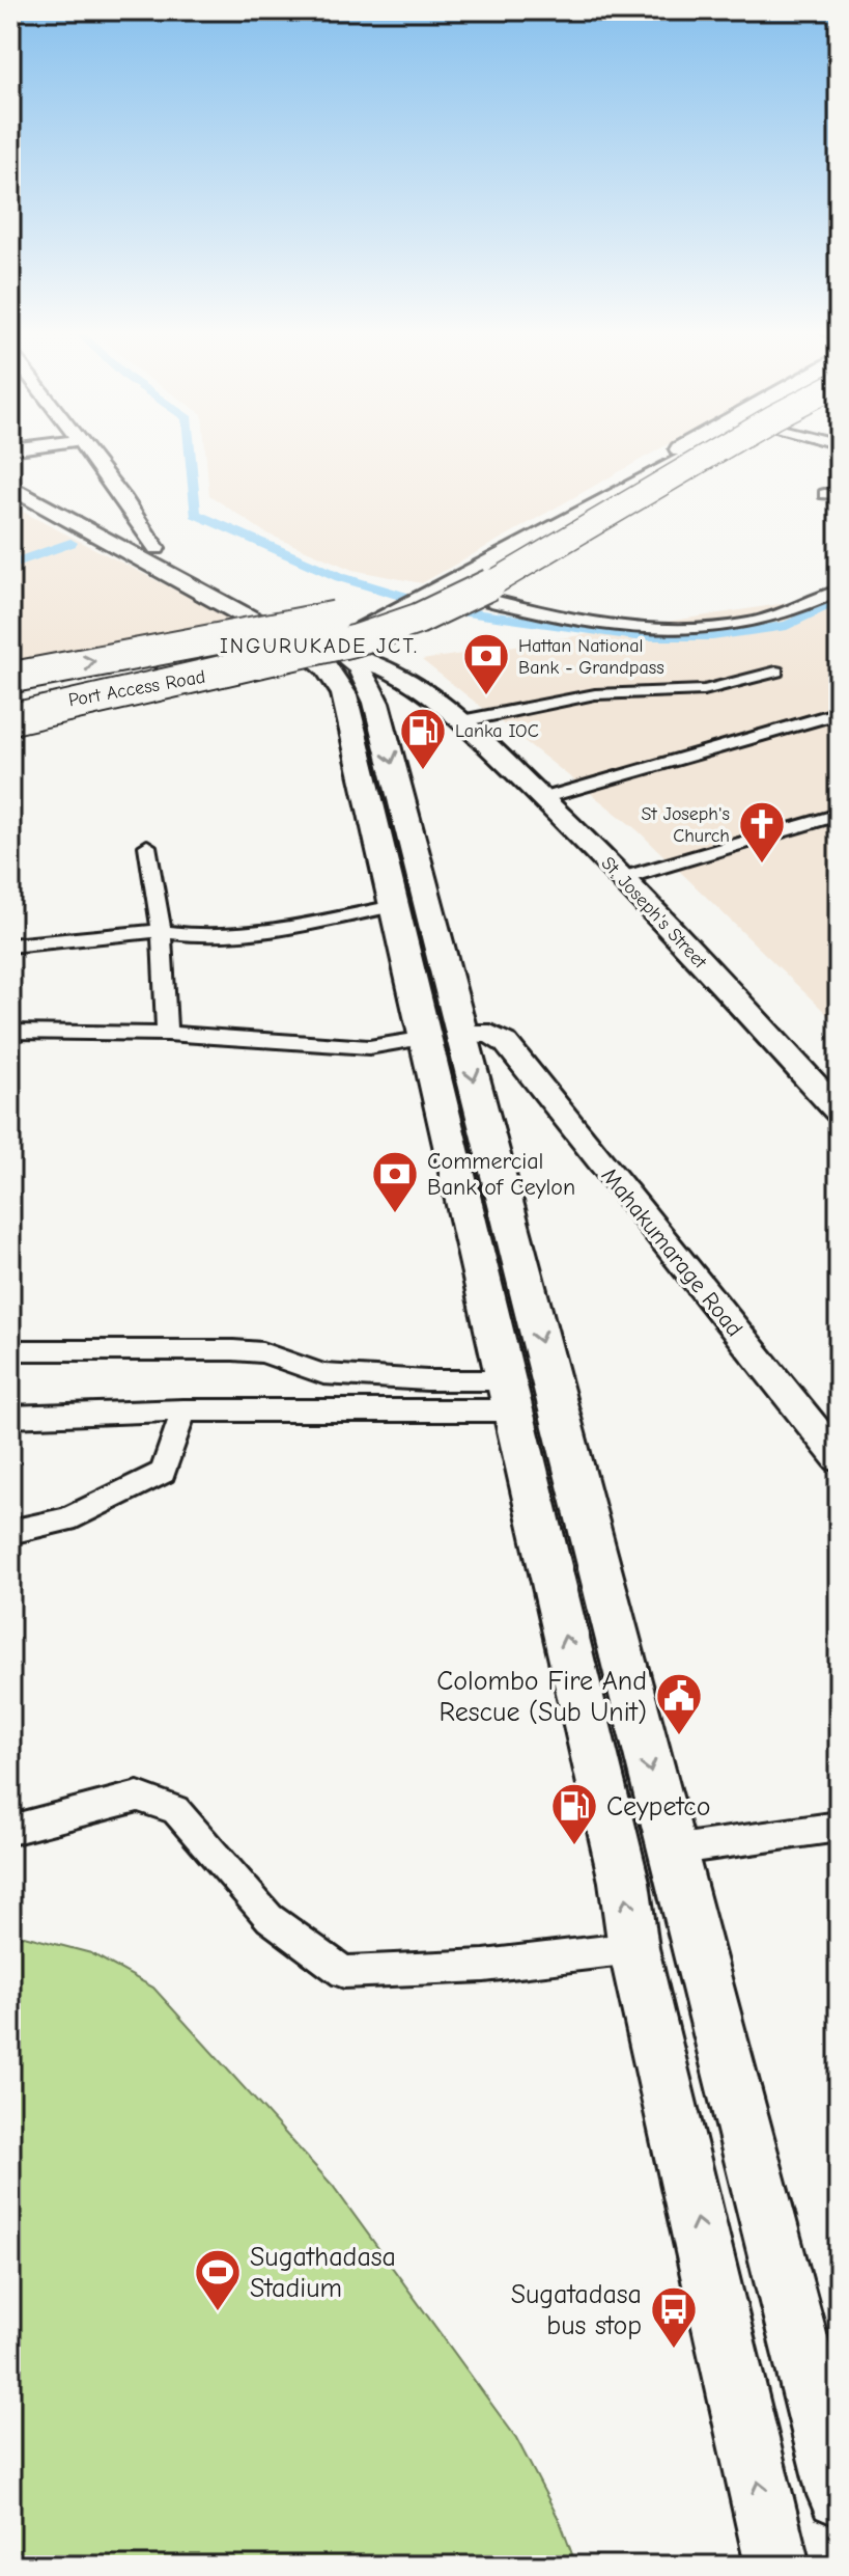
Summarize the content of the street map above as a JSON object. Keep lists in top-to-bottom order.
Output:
{
  "streets": {
    "main road": ["Port Access Road", "St. Joseph's Street"],
    "street": ["Mahakumarage Road"]
  },
  "crossings": [
    ["Port Access Road", "St. Joseph's Street"]
  ],
  "districts": ["INGURUKADE JCT."],
  "places": {
    "bank": ["Hattan National Bank - Grandpass", "Commercial Bank of Ceylon"],
    "fuel station": ["Lanka IOC", "Ceypetco"],
    "church": ["St Joseph's Church"],
    "public building": ["Colombo Fire And Rescue (Sub Unit)"],
    "sports": ["Sugathadasa Stadium"],
    "bus stop": ["Sugatadasa bus stop"]
  }
}
